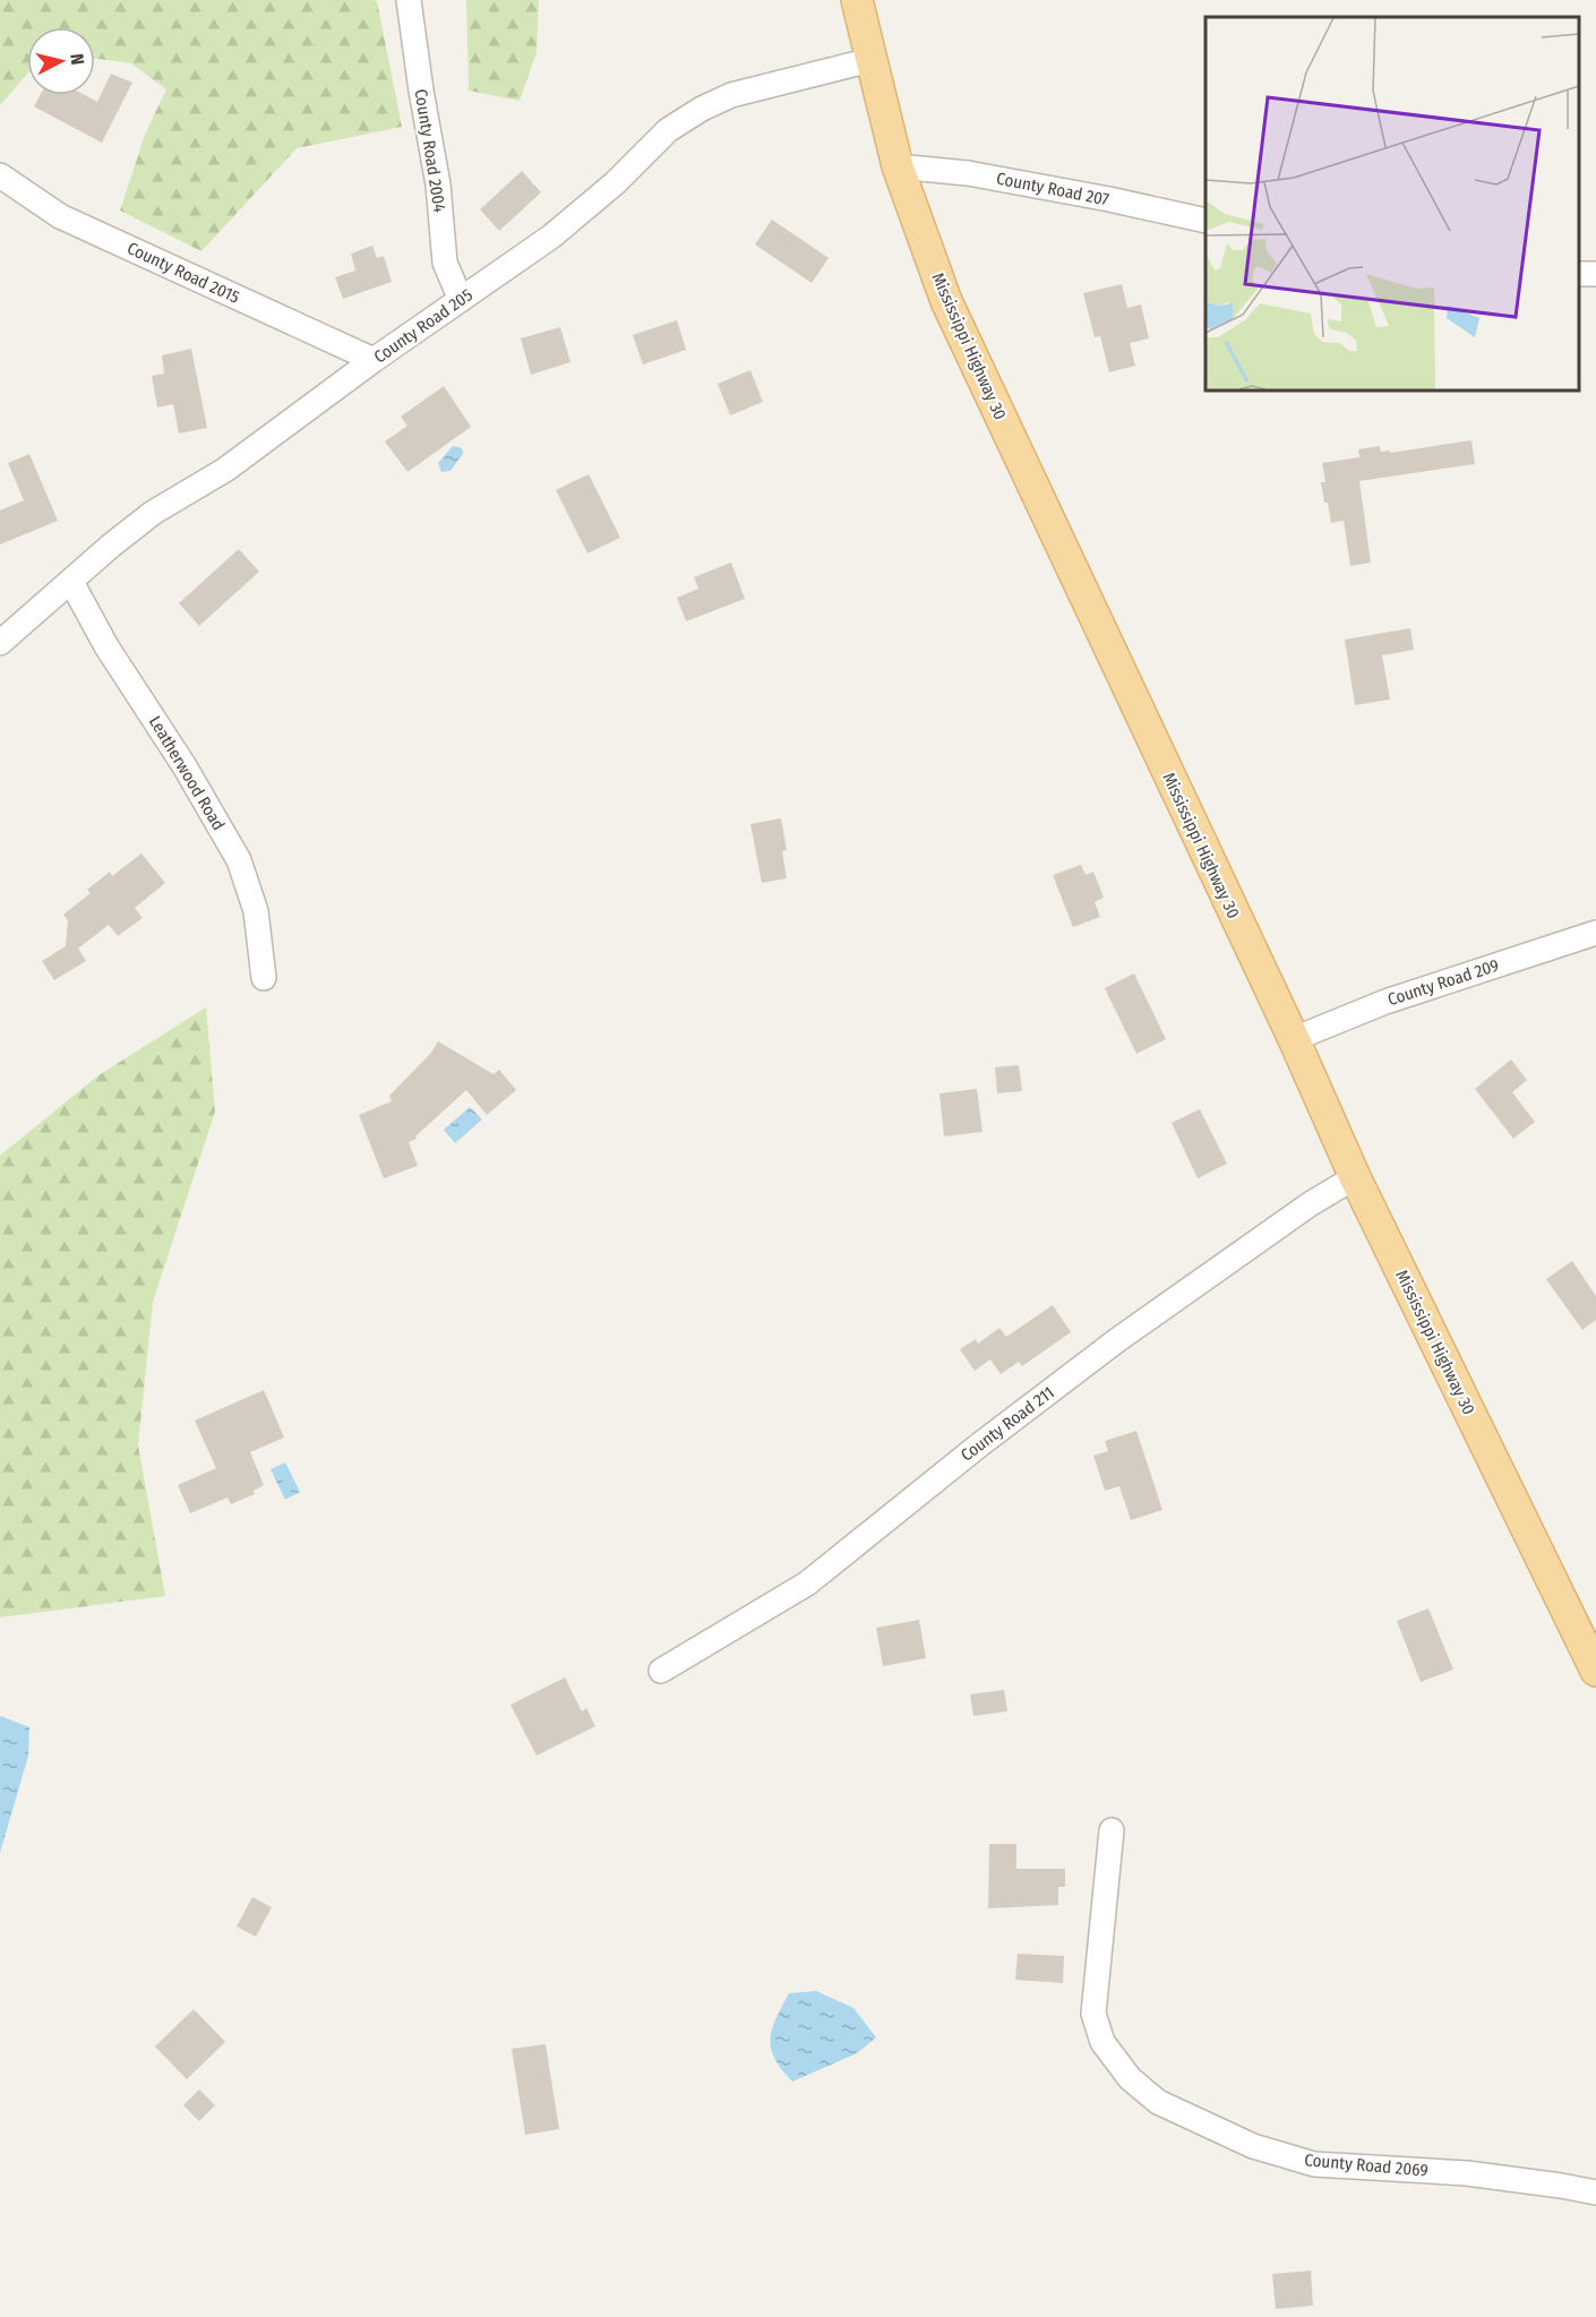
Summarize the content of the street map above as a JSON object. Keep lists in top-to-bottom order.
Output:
{
  "streets": {
    "main road": ["Mississippi Highway 30"],
    "street": [
      "County Road 2004",
      "County Road 207",
      "County Road 2015",
      "County Road 205",
      "Leatherwood Road",
      "County Road 209",
      "County Road 211",
      "County Road 2069"
    ]
  },
  "crossings": [
    ["County Road 2004", "County Road 205"],
    ["County Road 207", "Mississippi Highway 30"],
    ["County Road 2015", "County Road 205"],
    ["County Road 205", "Mississippi Highway 30"],
    ["County Road 205", "Leatherwood Road"],
    ["Mississippi Highway 30", "County Road 209"],
    ["Mississippi Highway 30", "County Road 211"]
  ],
  "north": "right"
}
